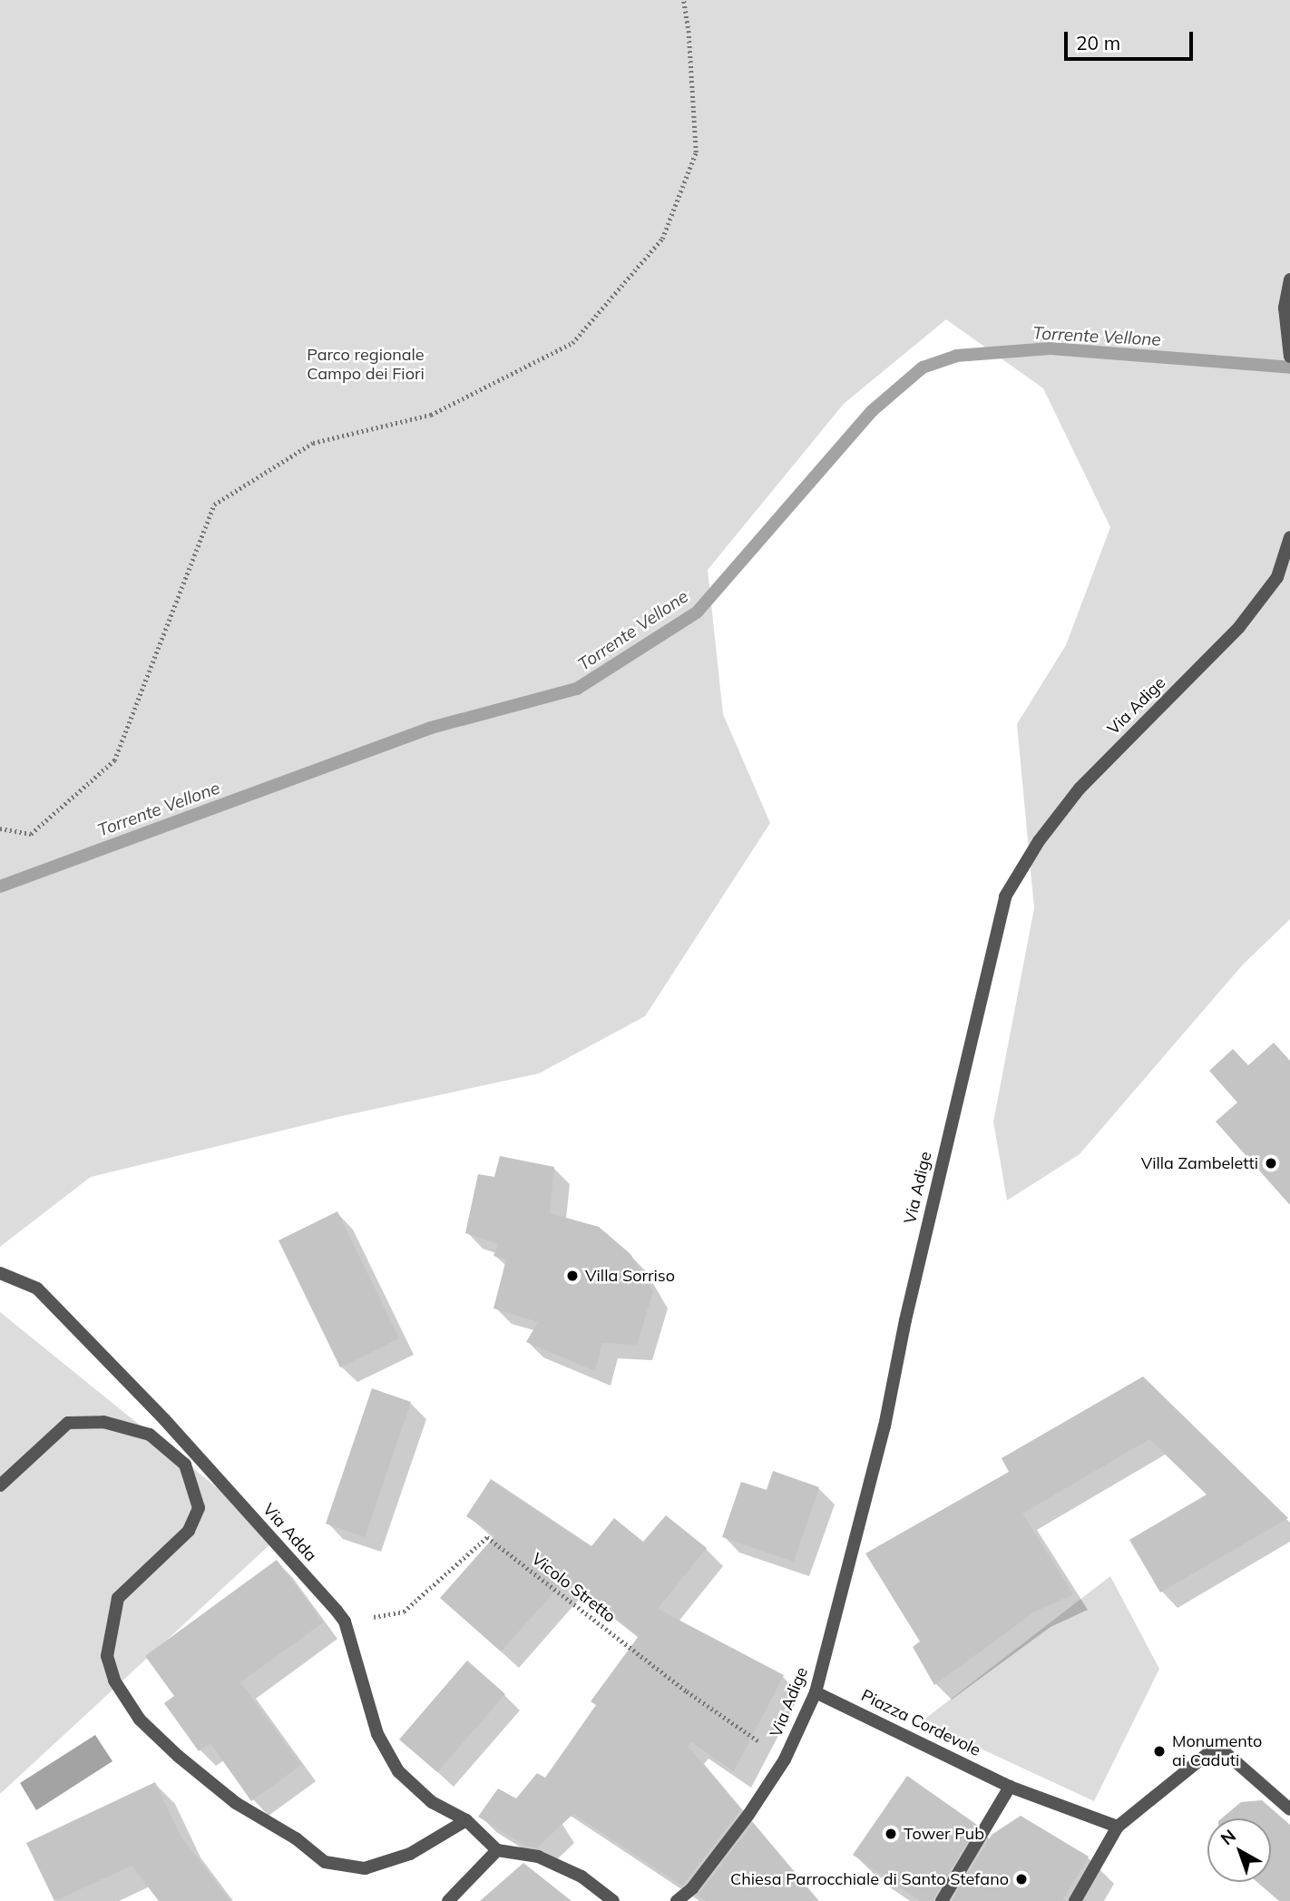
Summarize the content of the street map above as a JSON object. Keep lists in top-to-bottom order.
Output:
{
  "streets": {
    "street": ["Via Adige", "Via Adda", "Piazza Cordevole"],
    "path": ["Vicolo Stretto"]
  },
  "crossings": [
    ["Via Adige", "Vicolo Stretto"],
    ["Via Adige", "Piazza Cordevole"],
    ["Via Adda", "Vicolo Stretto"]
  ],
  "water": ["Torrente Vellone"],
  "parks": ["Parco regionale Campo dei Fiori"],
  "places": [
    "Villa Zambeletti",
    "Villa Sorriso",
    "Monumento ai Caduti",
    "Tower Pub",
    "Chiesa Parrocchiale di Santo Stefano"
  ],
  "scale_bar": "20 m",
  "north": "top left"
}
